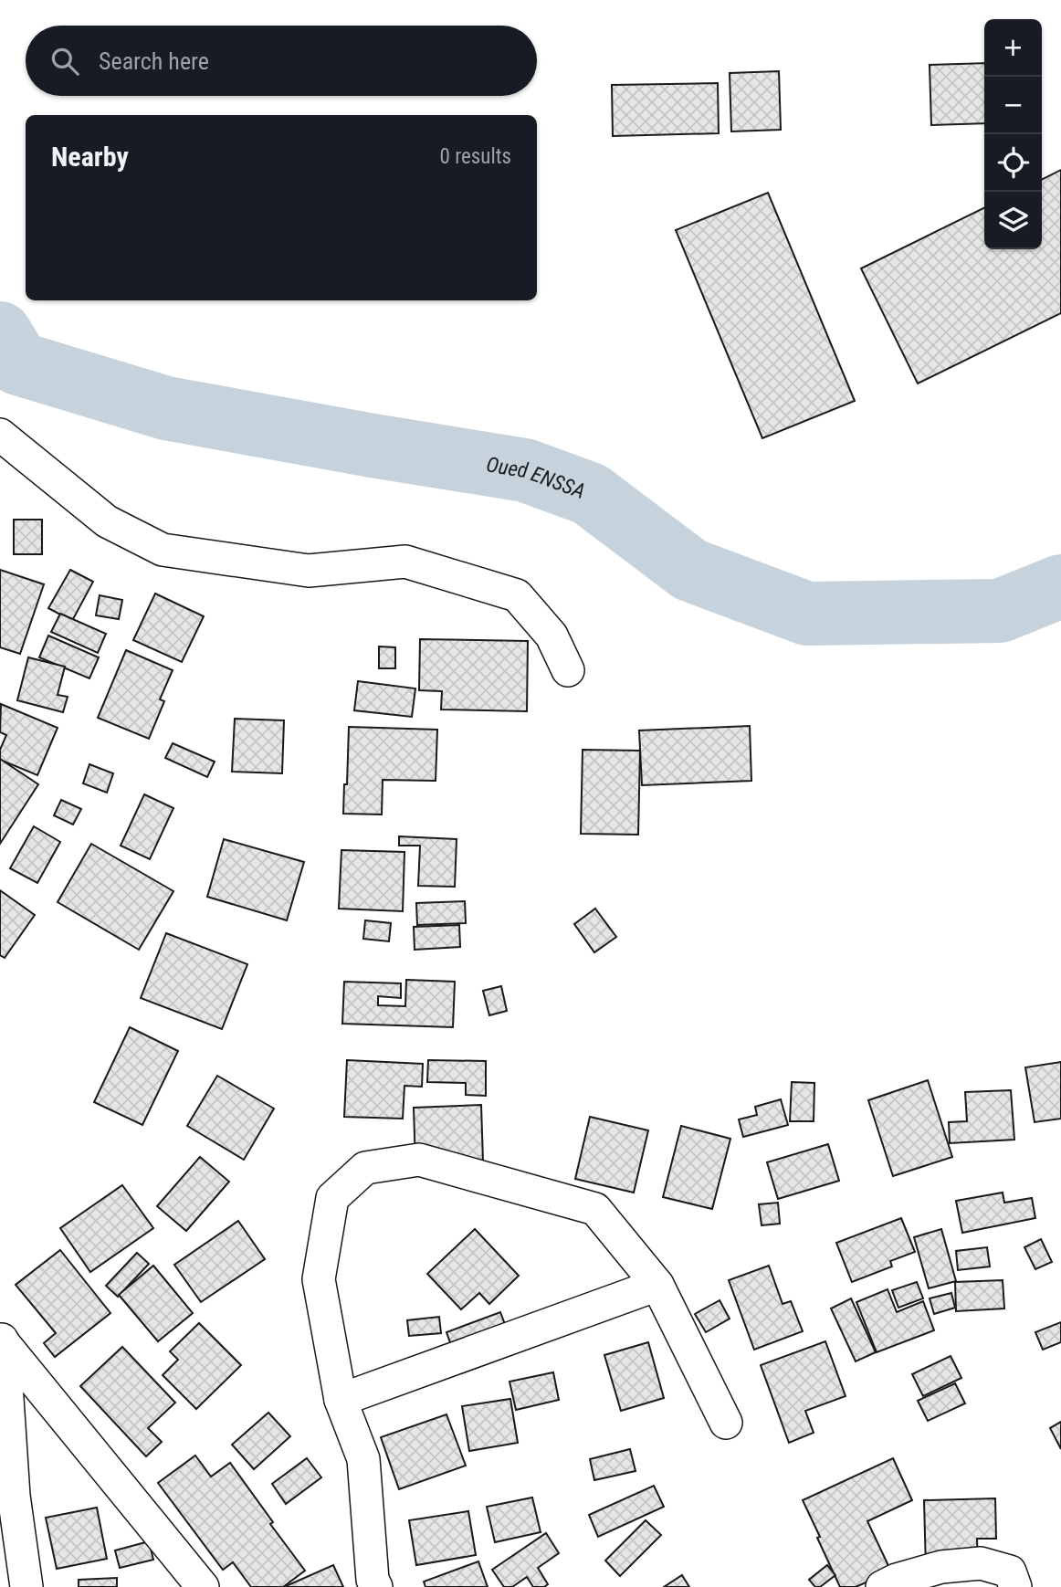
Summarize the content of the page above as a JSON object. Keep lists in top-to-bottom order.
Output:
{
  "water": ["Oued ENSSA"],
  "page": {
    "map_buttons": ["+", "−"],
    "search": "Search here",
    "heading": ["Nearby", "0 results"]
  }
}
